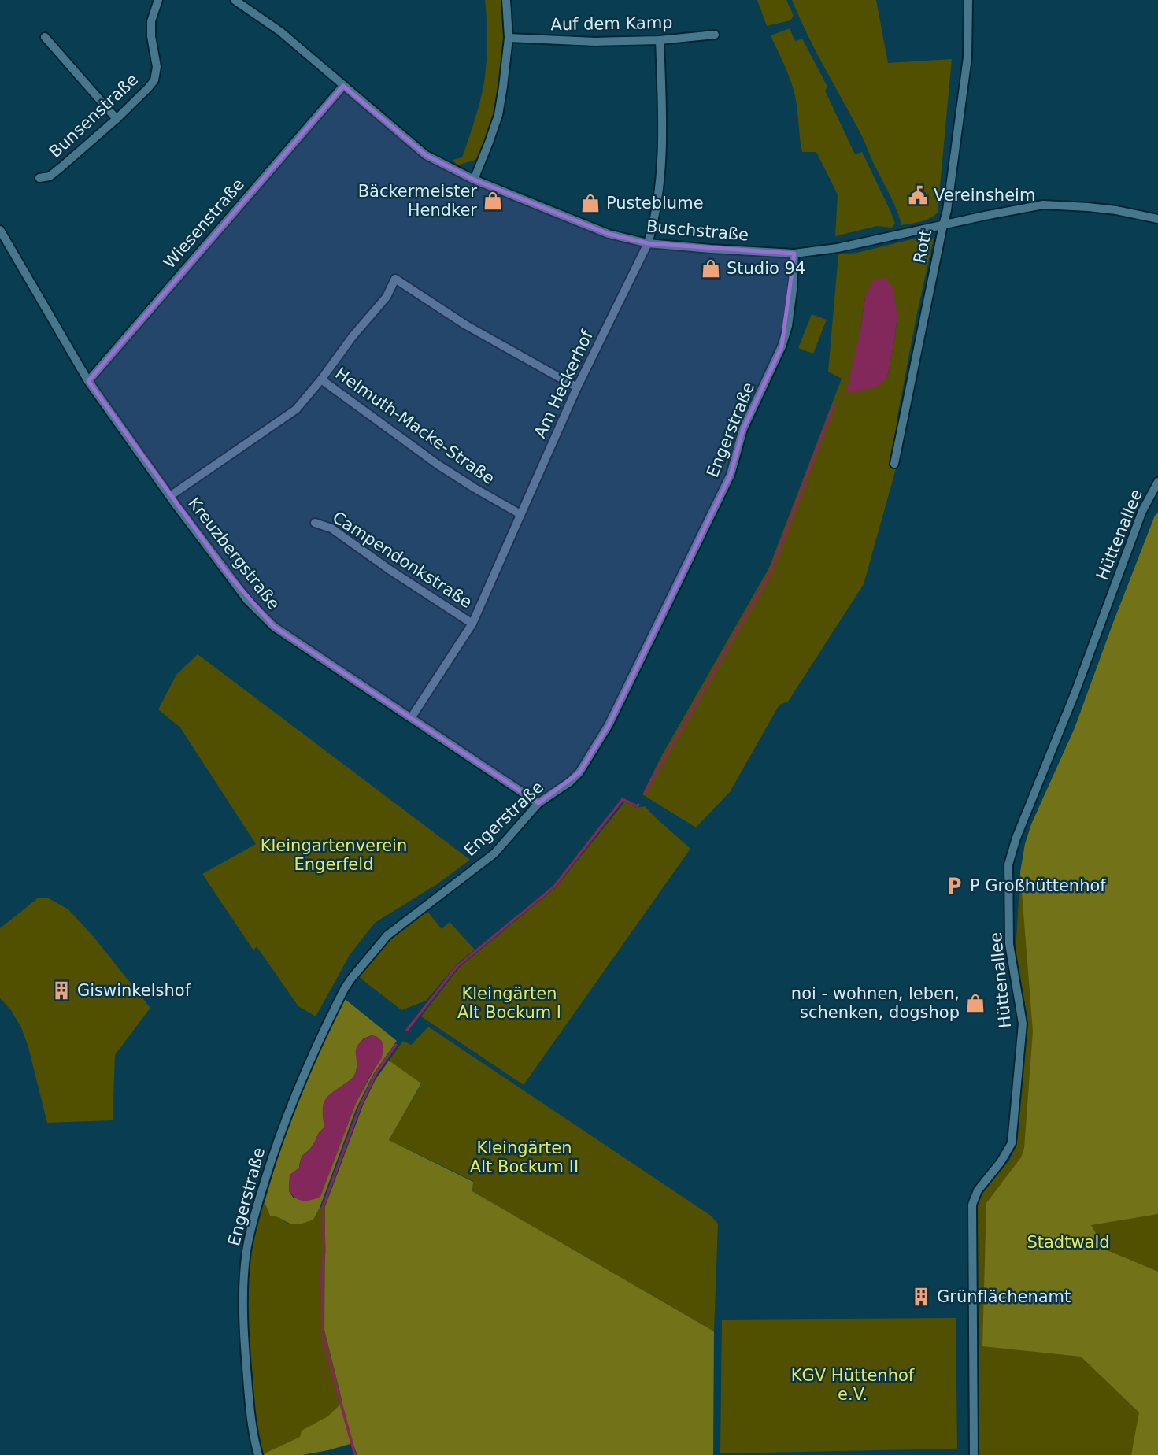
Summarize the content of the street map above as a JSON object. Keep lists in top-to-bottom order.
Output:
{
  "streets": {
    "street": [
      "Auf dem Kamp",
      "Bunsenstraße",
      "Wiesenstraße",
      "Buschstraße",
      "Rott",
      "Am Heckerhof",
      "Helmuth-Macke-Straße",
      "Engerstraße",
      "Hüttenallee",
      "Kreuzbergstraße",
      "Campendonkstraße"
    ]
  },
  "crossings": [
    ["Auf dem Kamp", "Am Heckerhof"],
    ["Wiesenstraße", "Buschstraße"],
    ["Wiesenstraße", "Kreuzbergstraße"],
    ["Buschstraße", "Rott"],
    ["Buschstraße", "Am Heckerhof"],
    ["Buschstraße", "Engerstraße"],
    ["Am Heckerhof", "Helmuth-Macke-Straße"],
    ["Am Heckerhof", "Kreuzbergstraße"],
    ["Am Heckerhof", "Campendonkstraße"],
    ["Engerstraße", "Kreuzbergstraße"]
  ],
  "parks": [
    "Kleingartenverein Engerfeld",
    "Kleingärten Alt Bockum I",
    "Kleingärten Alt Bockum II",
    "Stadtwald",
    "KGV Hüttenhof e.V."
  ],
  "places": {
    "public building": ["Vereinsheim"],
    "shop": [
      "Bäckermeister Hendker",
      "Pusteblume",
      "Studio 94",
      "noi - wohnen, leben, schenken, dogshop"
    ],
    "parking": ["P Großhüttenhof"],
    "building": ["Giswinkelshof", "Grünflächenamt"]
  }
}
